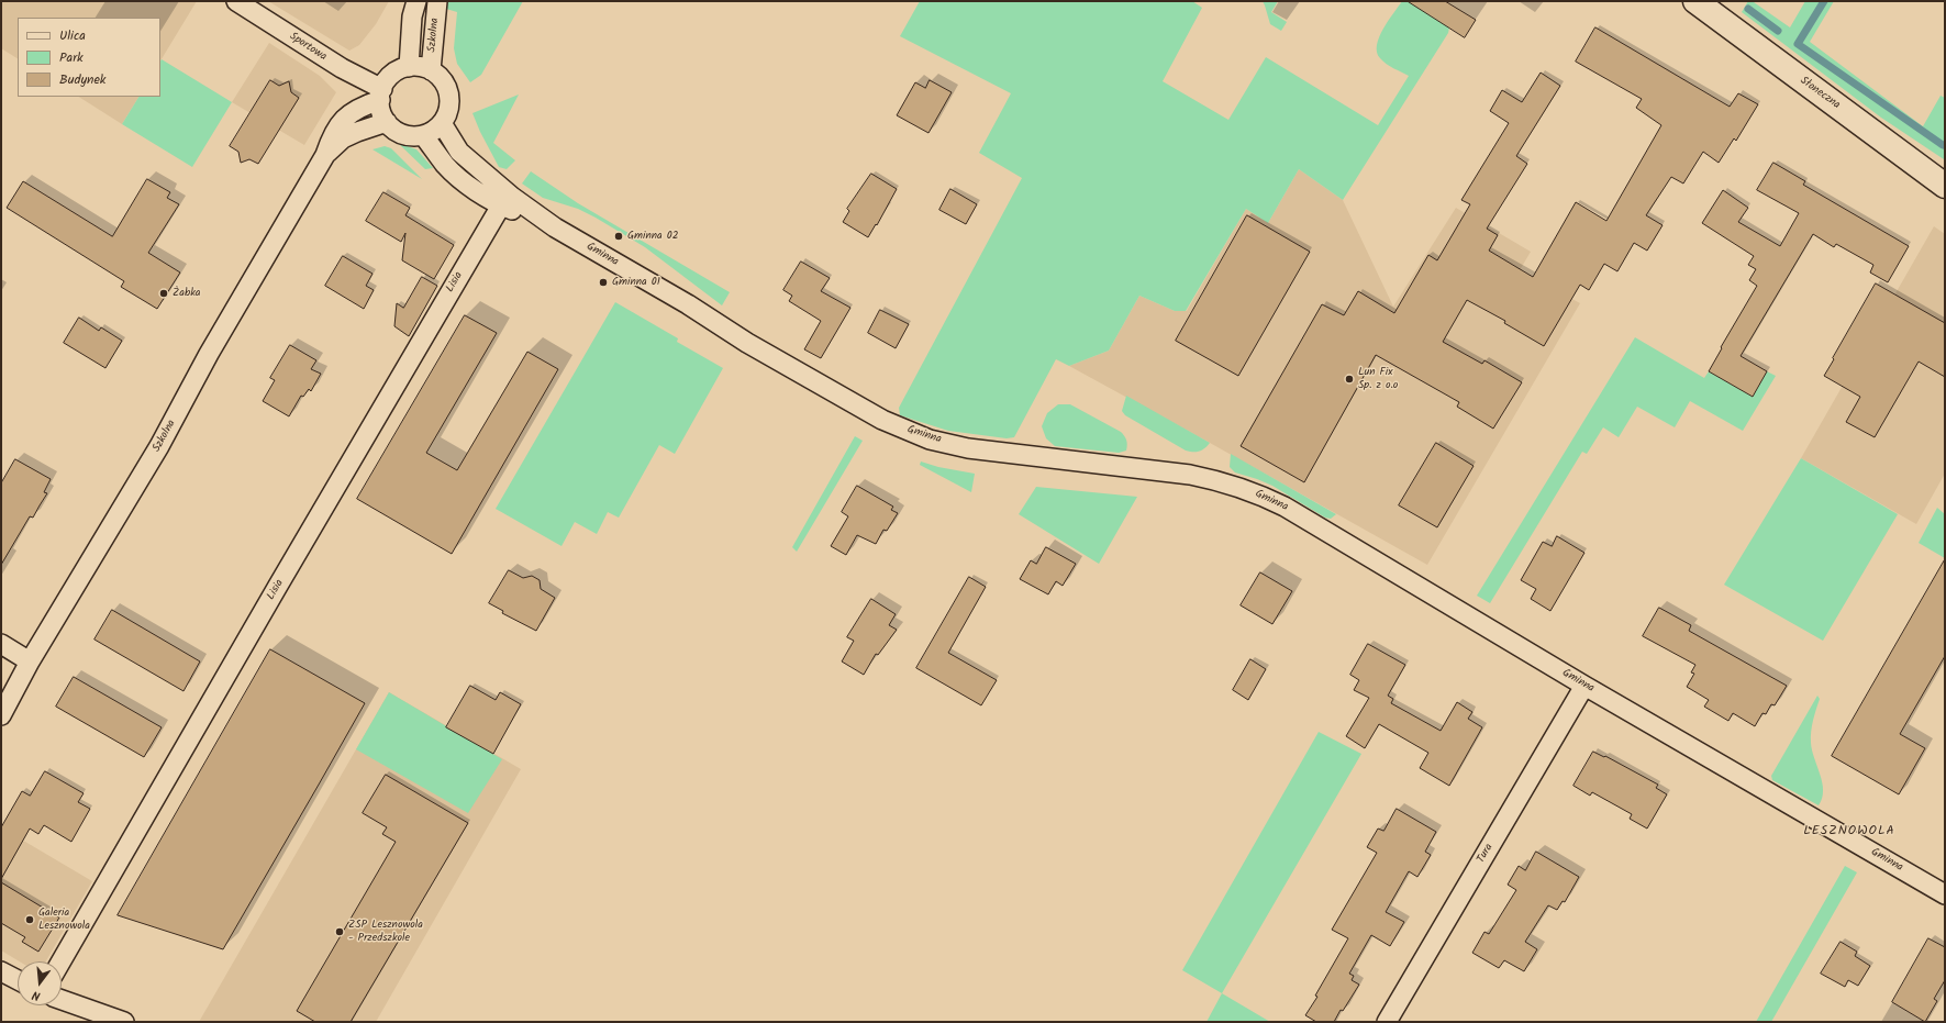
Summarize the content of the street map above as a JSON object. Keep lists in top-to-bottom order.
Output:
{
  "streets": {
    "main road": ["Słoneczna"],
    "street": [
      "Szkolna",
      "Sportowa",
      "Gminna",
      "Lisia",
      "Tura"
    ]
  },
  "crossings": [
    ["Szkolna", "Sportowa"],
    ["Szkolna", "Gminna"],
    ["Sportowa", "Gminna"],
    ["Gminna", "Lisia"],
    ["Gminna", "Tura"]
  ],
  "districts": ["LESZNOWOLA"],
  "places": [
    "Gminna 02",
    "Gminna 01",
    "Żabka",
    "Lun Fix Sp. z o.o",
    "Galeria Lesznowola",
    "ZSP Lesznowola - Przedszkole"
  ],
  "legend": ["Ulica", "Park", "Budynek"],
  "north": "bottom"
}
